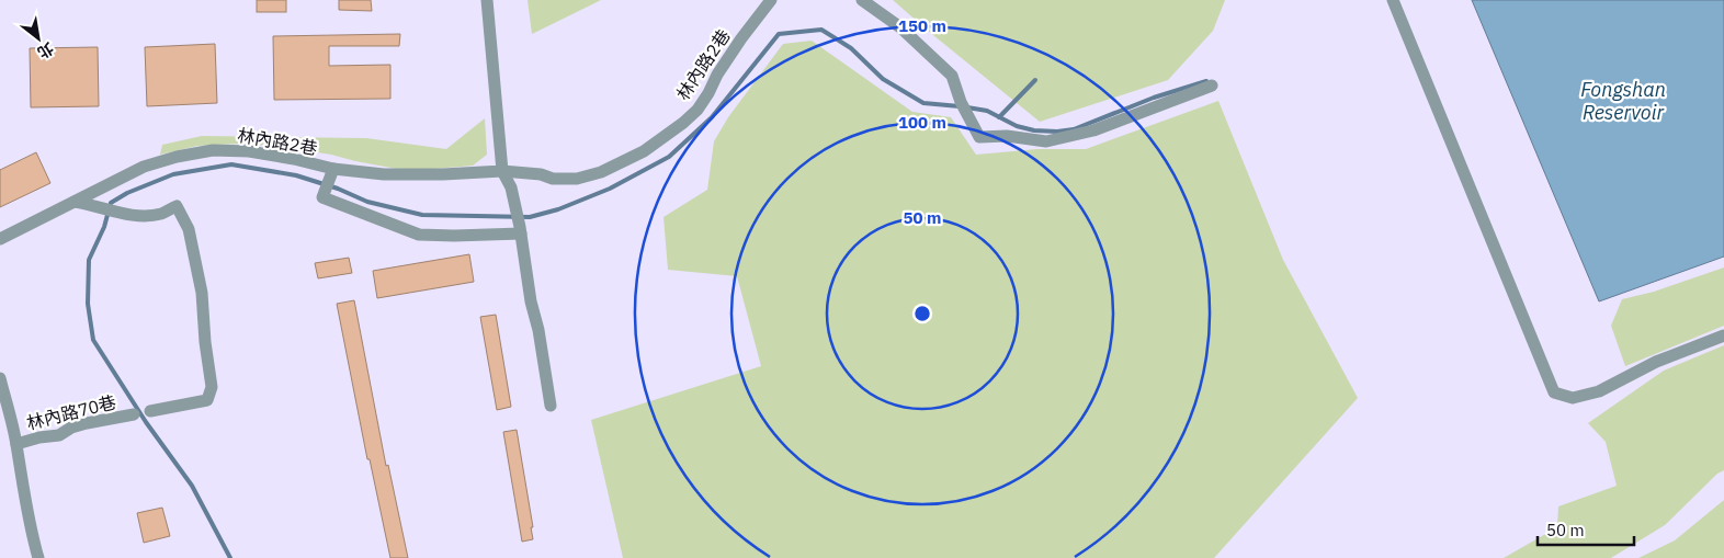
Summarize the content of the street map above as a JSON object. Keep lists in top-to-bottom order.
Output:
{
  "streets": {
    "street": ["林內路2巷", "林內路70巷"]
  },
  "water": ["Fongshan Reservoir"],
  "scale_bar": "50 m",
  "north": "bottom right",
  "rings": ["150 m", "100 m", "50 m"]
}
